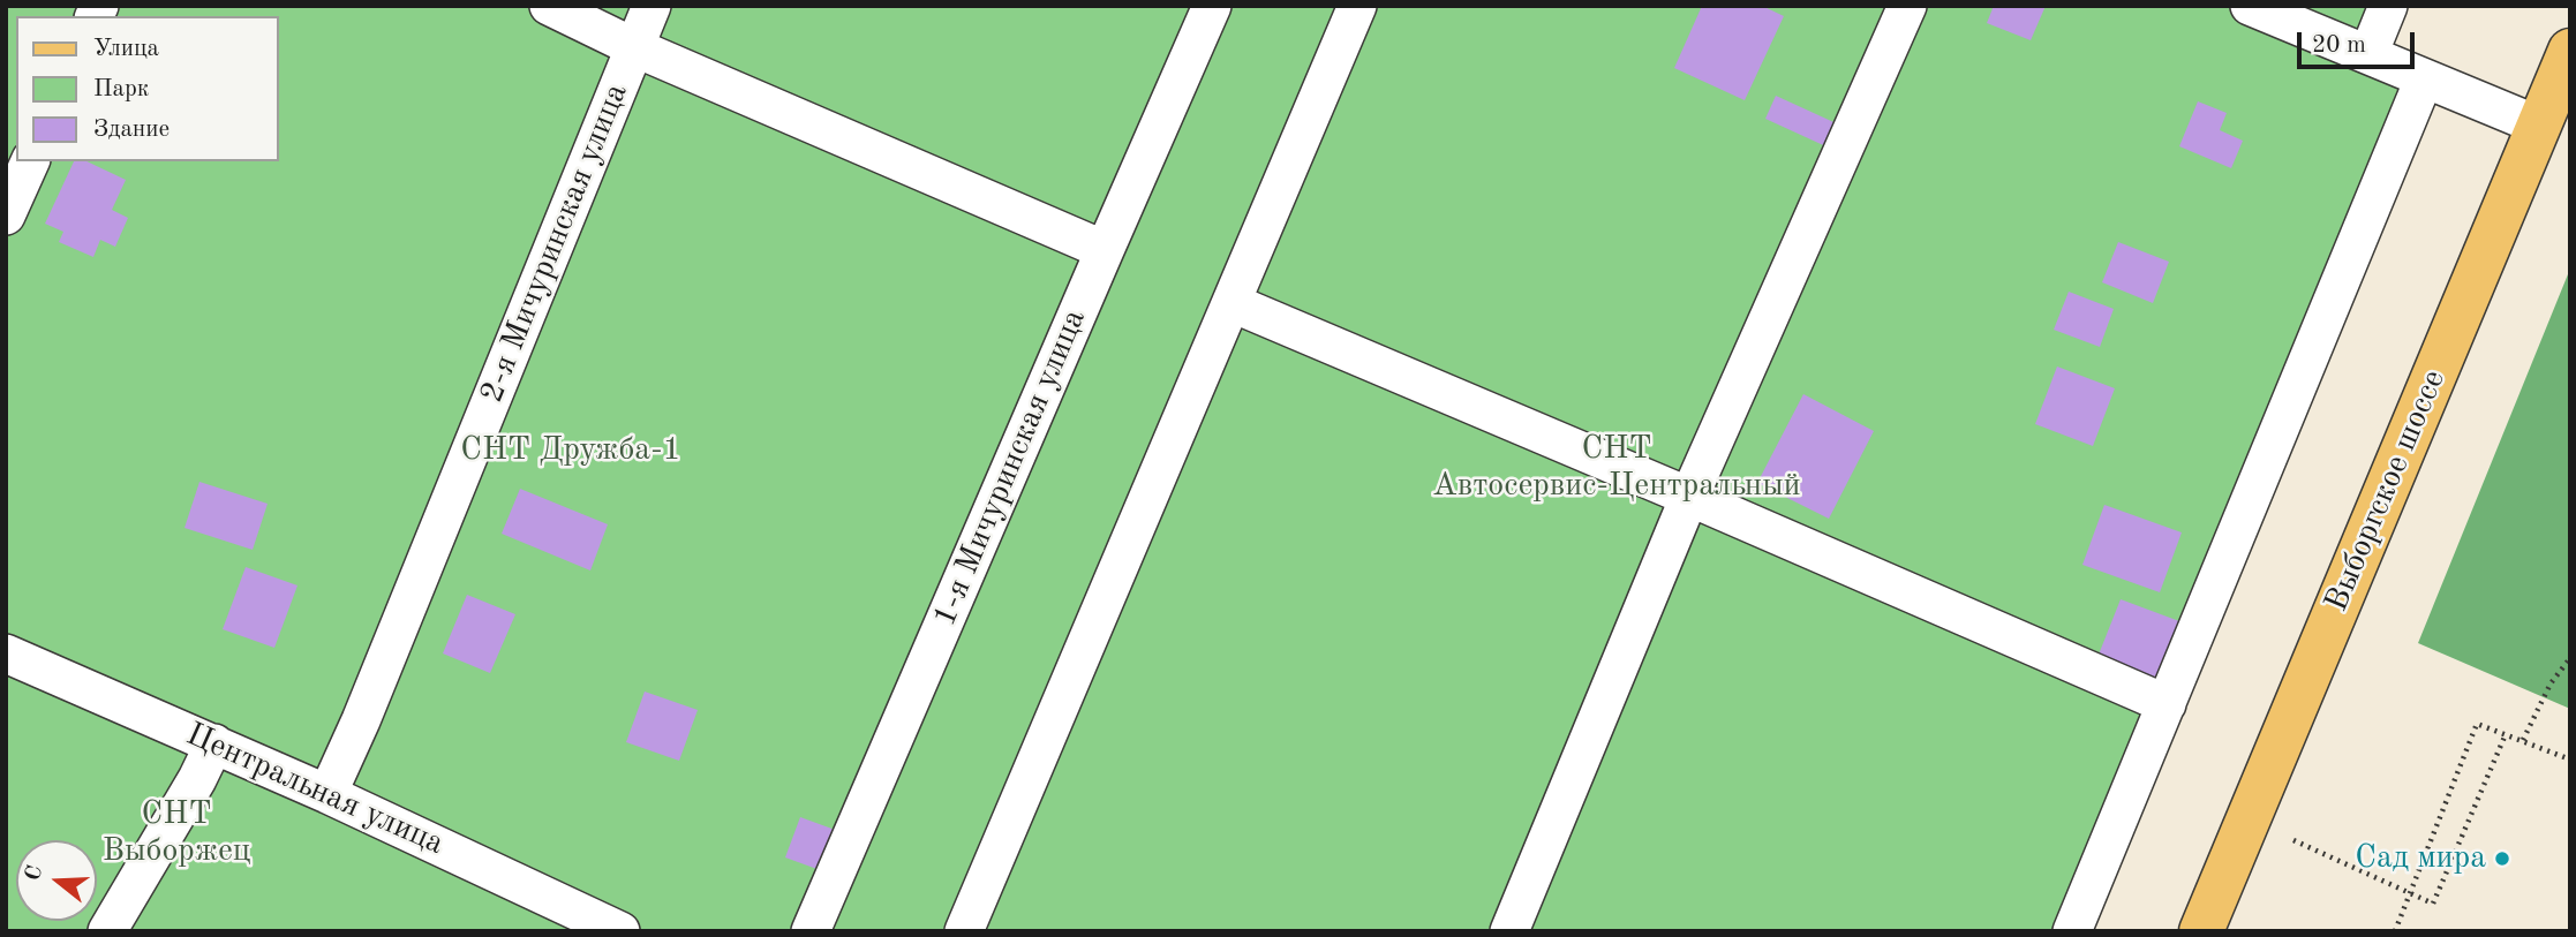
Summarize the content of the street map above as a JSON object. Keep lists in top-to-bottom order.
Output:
{
  "streets": {
    "main road": ["Выборгское шоссе"],
    "street": ["2-я Мичуринская улица", "1-я Мичуринская улица", "Центральная улица"]
  },
  "crossings": [
    ["2-я Мичуринская улица", "Центральная улица"]
  ],
  "parks": ["СНТ Автосервис-Центральный", "СНТ Дружба-1", "СНТ Выборжец"],
  "places": ["Сад мира"],
  "legend": ["Улица", "Парк", "Здание"],
  "scale_bar": "20 m",
  "north": "left"
}
